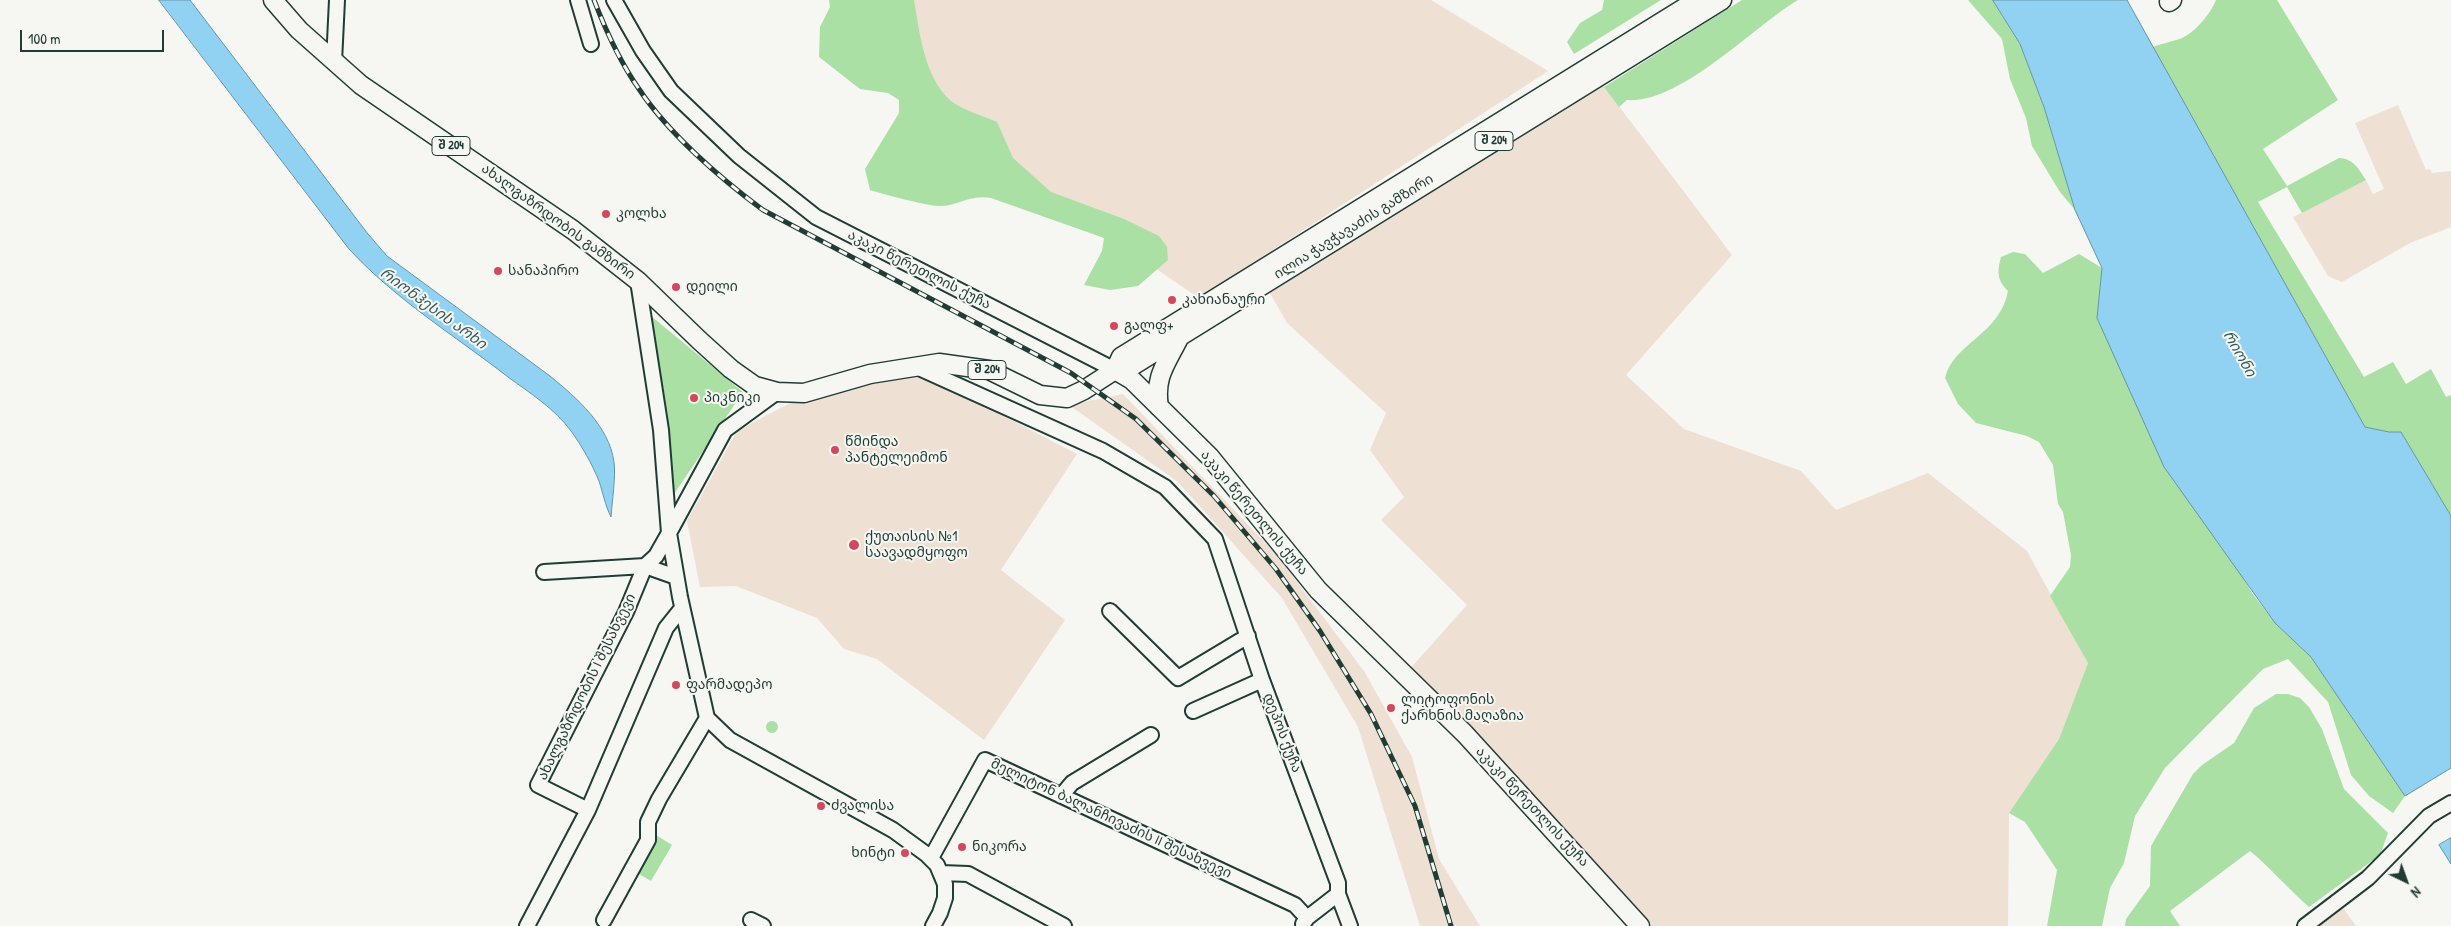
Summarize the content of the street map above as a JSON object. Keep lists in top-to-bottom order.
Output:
{
  "streets": {
    "main road": [
      "შ 204",
      "ახალგაზრდობის გამზირი",
      "ილია ჭავჭავაძის გამზირი",
      "აკაკი წერეთლის ქუჩა"
    ],
    "street": ["ახალგაზრდობის I შესახვევი", "დეპოს ქუჩა", "მელიტონ ბალანჩივაძის II შესახვევი"]
  },
  "crossings": [
    ["ახალგაზრდობის გამზირი", "ილია ჭავჭავაძის გამზირი"],
    ["ახალგაზრდობის გამზირი", "აკაკი წერეთლის ქუჩა"],
    ["ახალგაზრდობის გამზირი", "ახალგაზრდობის I შესახვევი"],
    ["ახალგაზრდობის გამზირი", "დეპოს ქუჩა"],
    ["ილია ჭავჭავაძის გამზირი", "აკაკი წერეთლის ქუჩა"]
  ],
  "water": ["რიონჰესის არხი", "რიონი"],
  "places": [
    "კოლხა",
    "სანაპირო",
    "დეილი",
    "კახიანაური",
    "გალფ+",
    "პიკნიკი",
    "წმინდა პანტელეიმონ",
    "ქუთაისის №1 საავადმყოფო",
    "ფარმადეპო",
    "ლიტოფონის ქარხნის მაღაზია",
    "ძვალისა",
    "ნიკორა",
    "ხინტი"
  ],
  "scale_bar": "100 m",
  "north": "bottom right"
}
